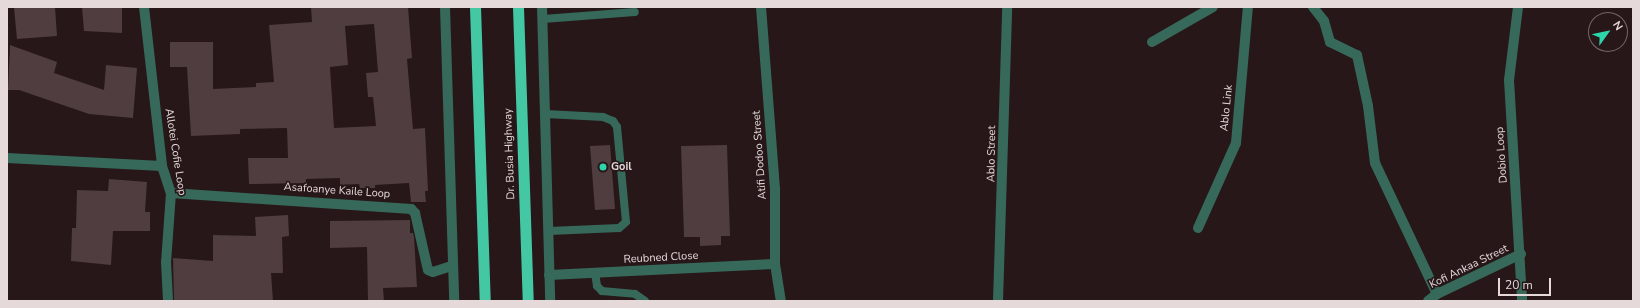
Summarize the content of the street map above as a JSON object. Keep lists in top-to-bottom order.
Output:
{
  "streets": {
    "highway": ["Dr. Busia Highway"],
    "street": [
      "Ablo Link",
      "Allotei Cofie Loop",
      "Ablo Street",
      "Atifi Dodoo Street",
      "Dobio Loop",
      "Asafoanye Kaile Loop",
      "Reubned Close",
      "Kofi Ankaa Street"
    ]
  },
  "crossings": [
    ["Allotei Cofie Loop", "Asafoanye Kaile Loop"],
    ["Atifi Dodoo Street", "Reubned Close"],
    ["Dobio Loop", "Kofi Ankaa Street"]
  ],
  "places": ["Goil"],
  "scale_bar": "20 m",
  "north": "top right"
}
